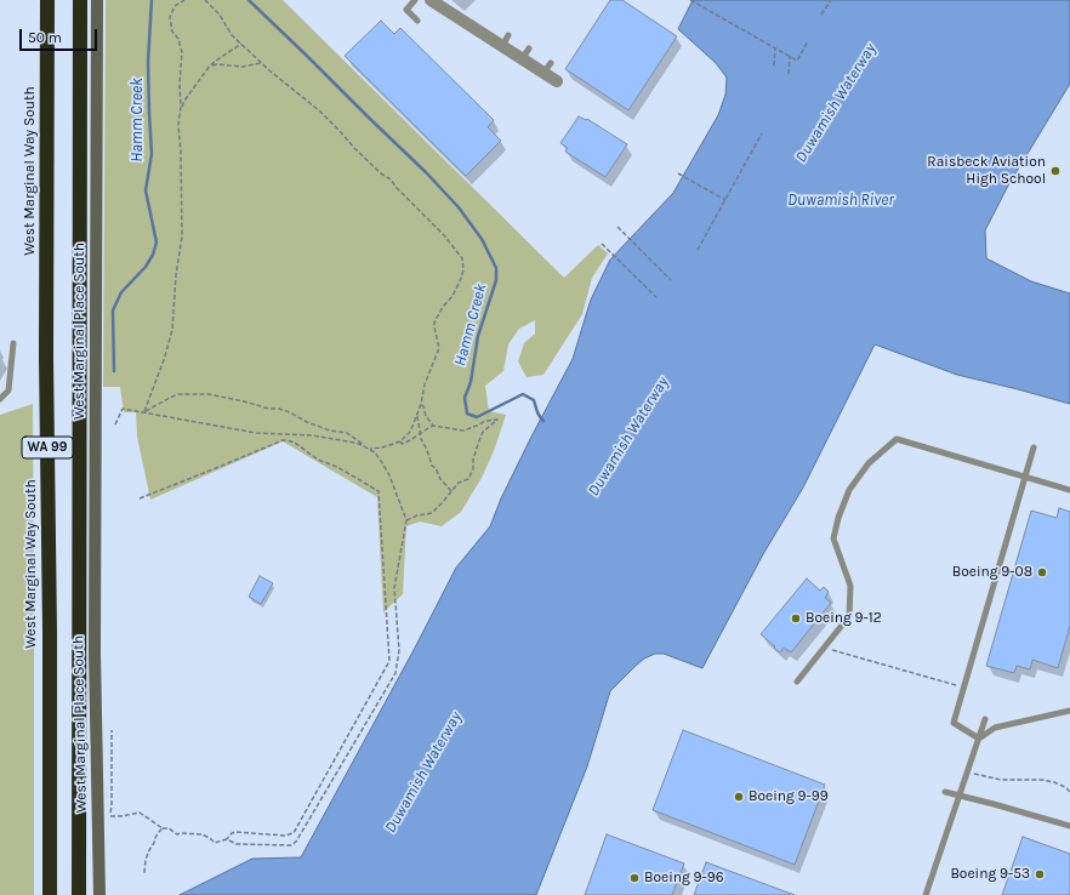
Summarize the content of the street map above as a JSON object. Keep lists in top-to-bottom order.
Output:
{
  "streets": {
    "highway": ["West Marginal Way South", "WA 99"],
    "street": ["West Marginal Place South"]
  },
  "water": ["Duwamish Waterway", "Hamm Creek", "Duwamish River"],
  "places": [
    "Raisbeck Aviation High School",
    "Boeing 9-08",
    "Boeing 9-12",
    "Boeing 9-99",
    "Boeing 9-53",
    "Boeing 9-96"
  ],
  "scale_bar": "50 m"
}
